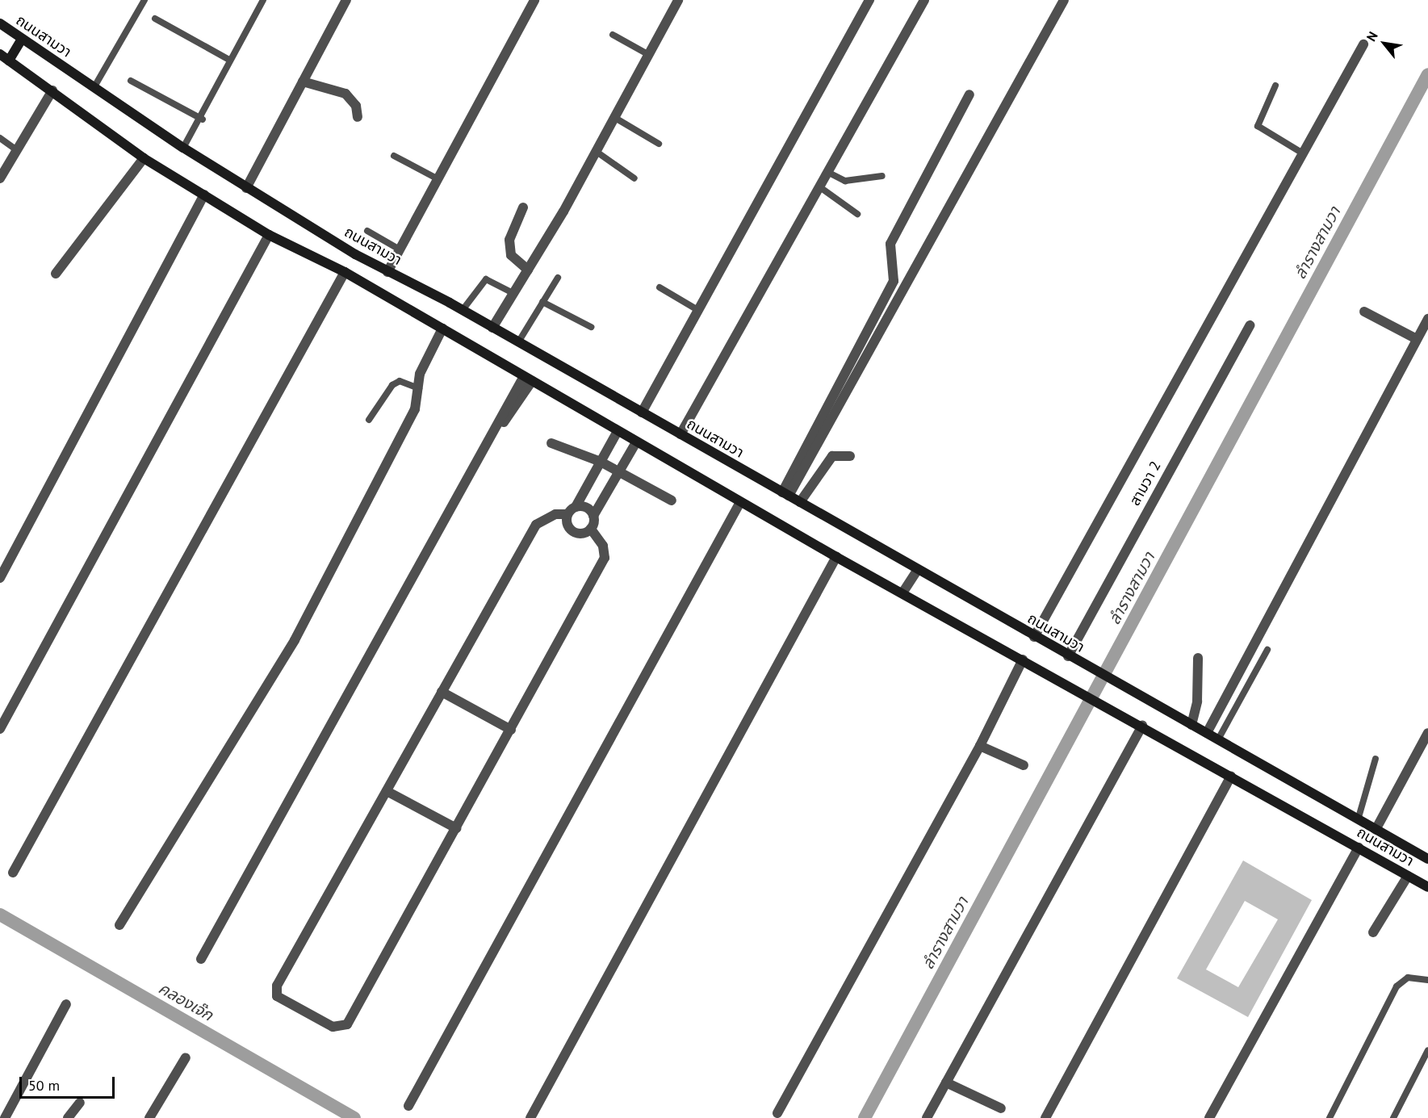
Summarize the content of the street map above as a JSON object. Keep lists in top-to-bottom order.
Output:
{
  "streets": {
    "street": ["ถนนสามวา", "สามวา 2"]
  },
  "crossings": [
    ["ถนนสามวา", "สามวา 2"]
  ],
  "water": ["ลำรางสามวา", "คลองเจ๊ก"],
  "scale_bar": "50 m",
  "north": "top left"
}
